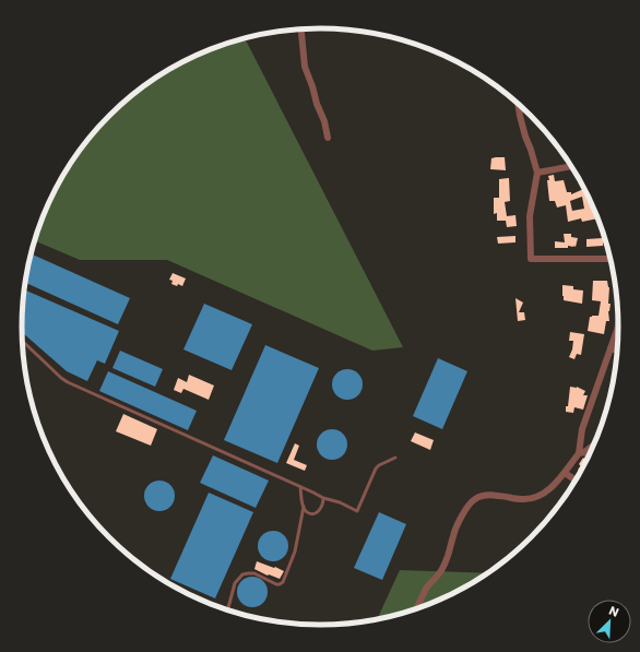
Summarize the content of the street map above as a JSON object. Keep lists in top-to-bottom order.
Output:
{
  "north": "top right"
}
